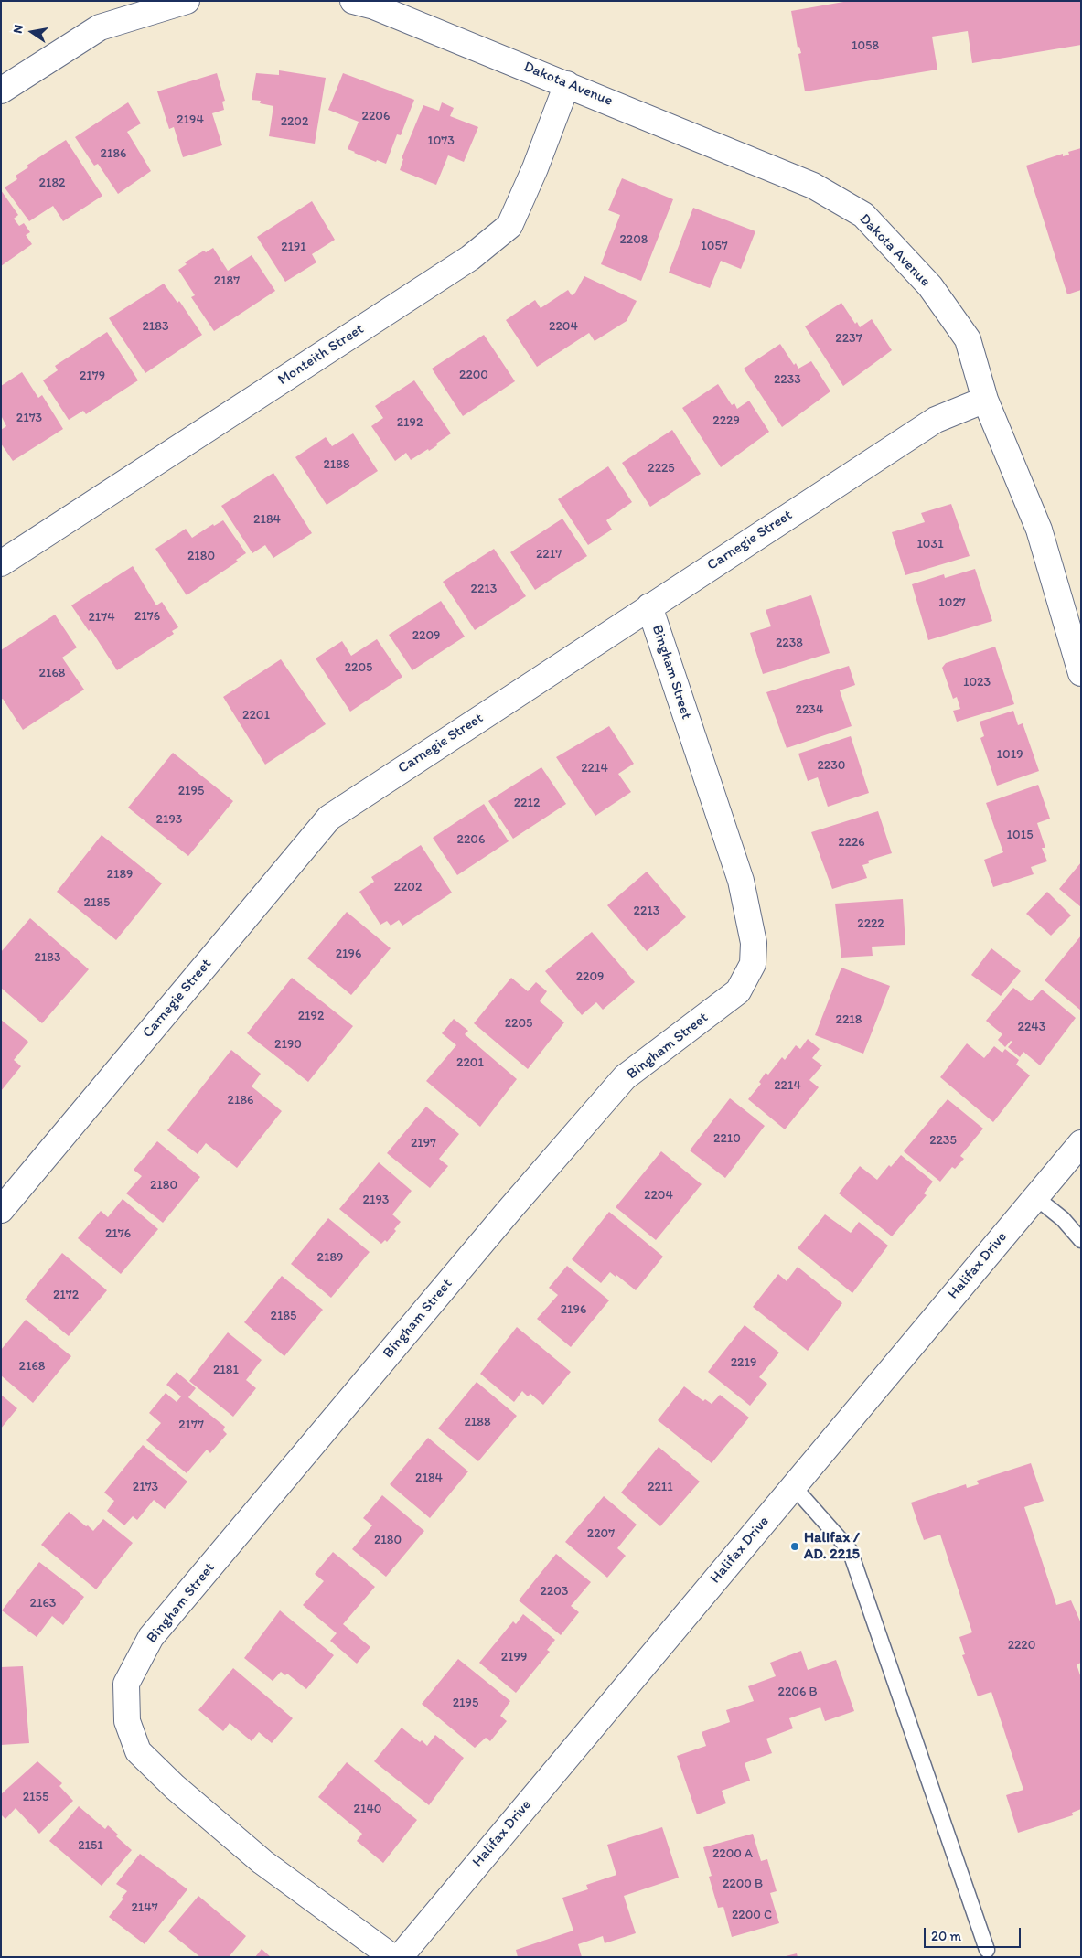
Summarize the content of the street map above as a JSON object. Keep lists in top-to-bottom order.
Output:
{
  "streets": {
    "street": [
      "Dakota Avenue",
      "Monteith Street",
      "Carnegie Street",
      "Bingham Street",
      "Halifax Drive"
    ]
  },
  "crossings": [
    ["Dakota Avenue", "Monteith Street"],
    ["Dakota Avenue", "Carnegie Street"],
    ["Carnegie Street", "Bingham Street"]
  ],
  "places": ["Halifax / AD. 2215"],
  "house_numbers": [
    "1058",
    "2206",
    "2194",
    "2202",
    "1073",
    "2186",
    "2182",
    "2208",
    "1057",
    "2191",
    "2187",
    "2183",
    "2204",
    "2237",
    "2200",
    "2179",
    "2233",
    "2173",
    "2229",
    "2192",
    "2188",
    "2225",
    "2184",
    "1031",
    "2217",
    "2180",
    "2213",
    "1027",
    "2176",
    "2174",
    "2209",
    "2238",
    "2205",
    "2168",
    "1023",
    "2234",
    "2201",
    "1019",
    "2230",
    "2214",
    "2195",
    "2212",
    "2193",
    "1015",
    "2206",
    "2226",
    "2189",
    "2202",
    "2185",
    "2213",
    "2222",
    "2196",
    "2183",
    "2209",
    "2192",
    "2218",
    "2205",
    "2243",
    "2190",
    "2201",
    "2214",
    "2186",
    "2210",
    "2235",
    "2197",
    "2180",
    "2204",
    "2193",
    "2176",
    "2189",
    "2172",
    "2196",
    "2185",
    "2219",
    "2168",
    "2181",
    "2188",
    "2177",
    "2184",
    "2173",
    "2211",
    "2207",
    "2180",
    "2203",
    "2163",
    "2220",
    "2199",
    "2206 B",
    "2195",
    "2155",
    "2140",
    "2151",
    "2200 A",
    "2200 B",
    "2147",
    "2200 C"
  ],
  "scale_bar": "20 m",
  "north": "left"
}
